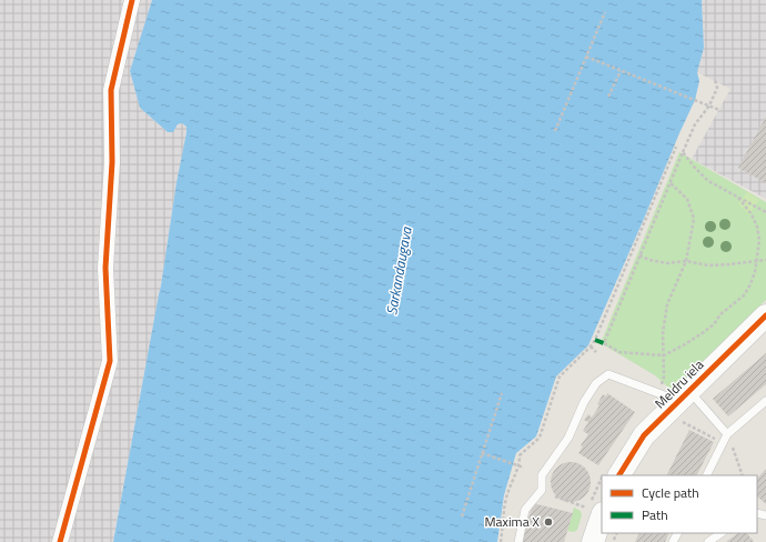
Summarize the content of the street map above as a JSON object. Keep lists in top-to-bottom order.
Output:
{
  "streets": {
    "street": ["Meldru iela"]
  },
  "water": ["Sarkandaugava"],
  "places": ["Maxima X"],
  "legend": ["Cycle path", "Path"]
}
